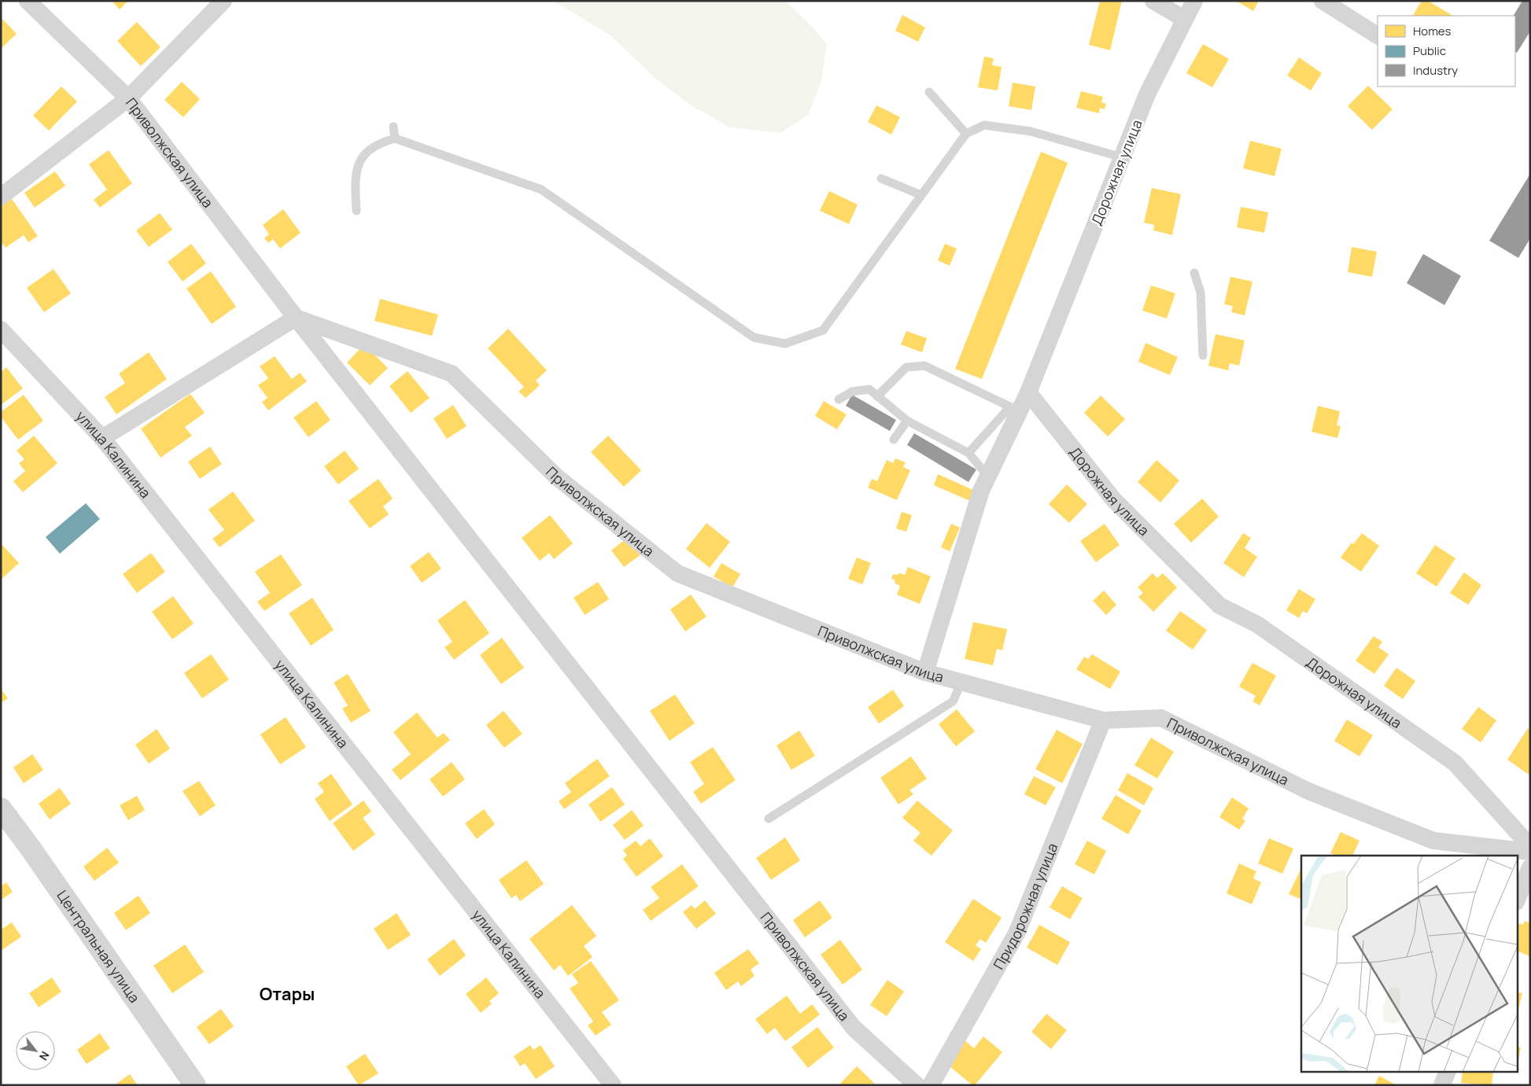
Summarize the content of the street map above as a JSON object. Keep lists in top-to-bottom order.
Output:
{
  "streets": {
    "street": [
      "Приволжская улица",
      "Дорожная улица",
      "улица Калинина",
      "Придорожная улица",
      "Центральная улица"
    ]
  },
  "crossings": [
    ["Приволжская улица", "Придорожная улица"]
  ],
  "districts": ["Отары"],
  "legend": ["Homes", "Public", "Industry"],
  "north": "bottom right"
}
